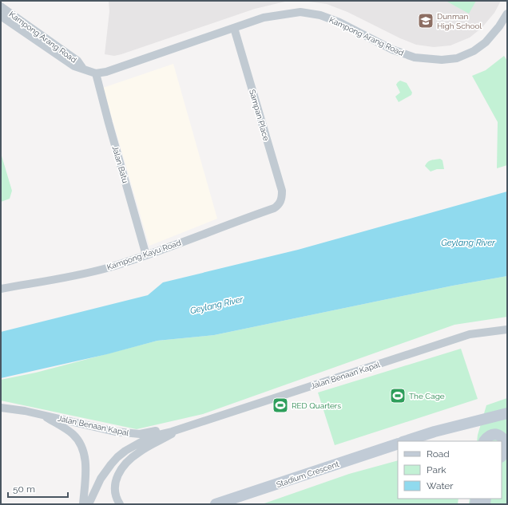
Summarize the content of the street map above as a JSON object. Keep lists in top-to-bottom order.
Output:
{
  "streets": {
    "street": [
      "Kampong Arang Road",
      "Sampan Place",
      "Jalan Batu",
      "Kampong Kayu Road",
      "Jalan Benaan Kapal",
      "Stadium Crescent"
    ]
  },
  "crossings": [
    ["Kampong Arang Road", "Sampan Place"],
    ["Kampong Arang Road", "Jalan Batu"],
    ["Sampan Place", "Kampong Kayu Road"],
    ["Jalan Batu", "Kampong Kayu Road"]
  ],
  "water": ["Geylang River"],
  "places": {
    "school or university": ["Dunman High School"],
    "sports": ["The Cage", "RED Quarters"]
  },
  "legend": ["Road", "Park", "Water"],
  "scale_bar": "50 m"
}
